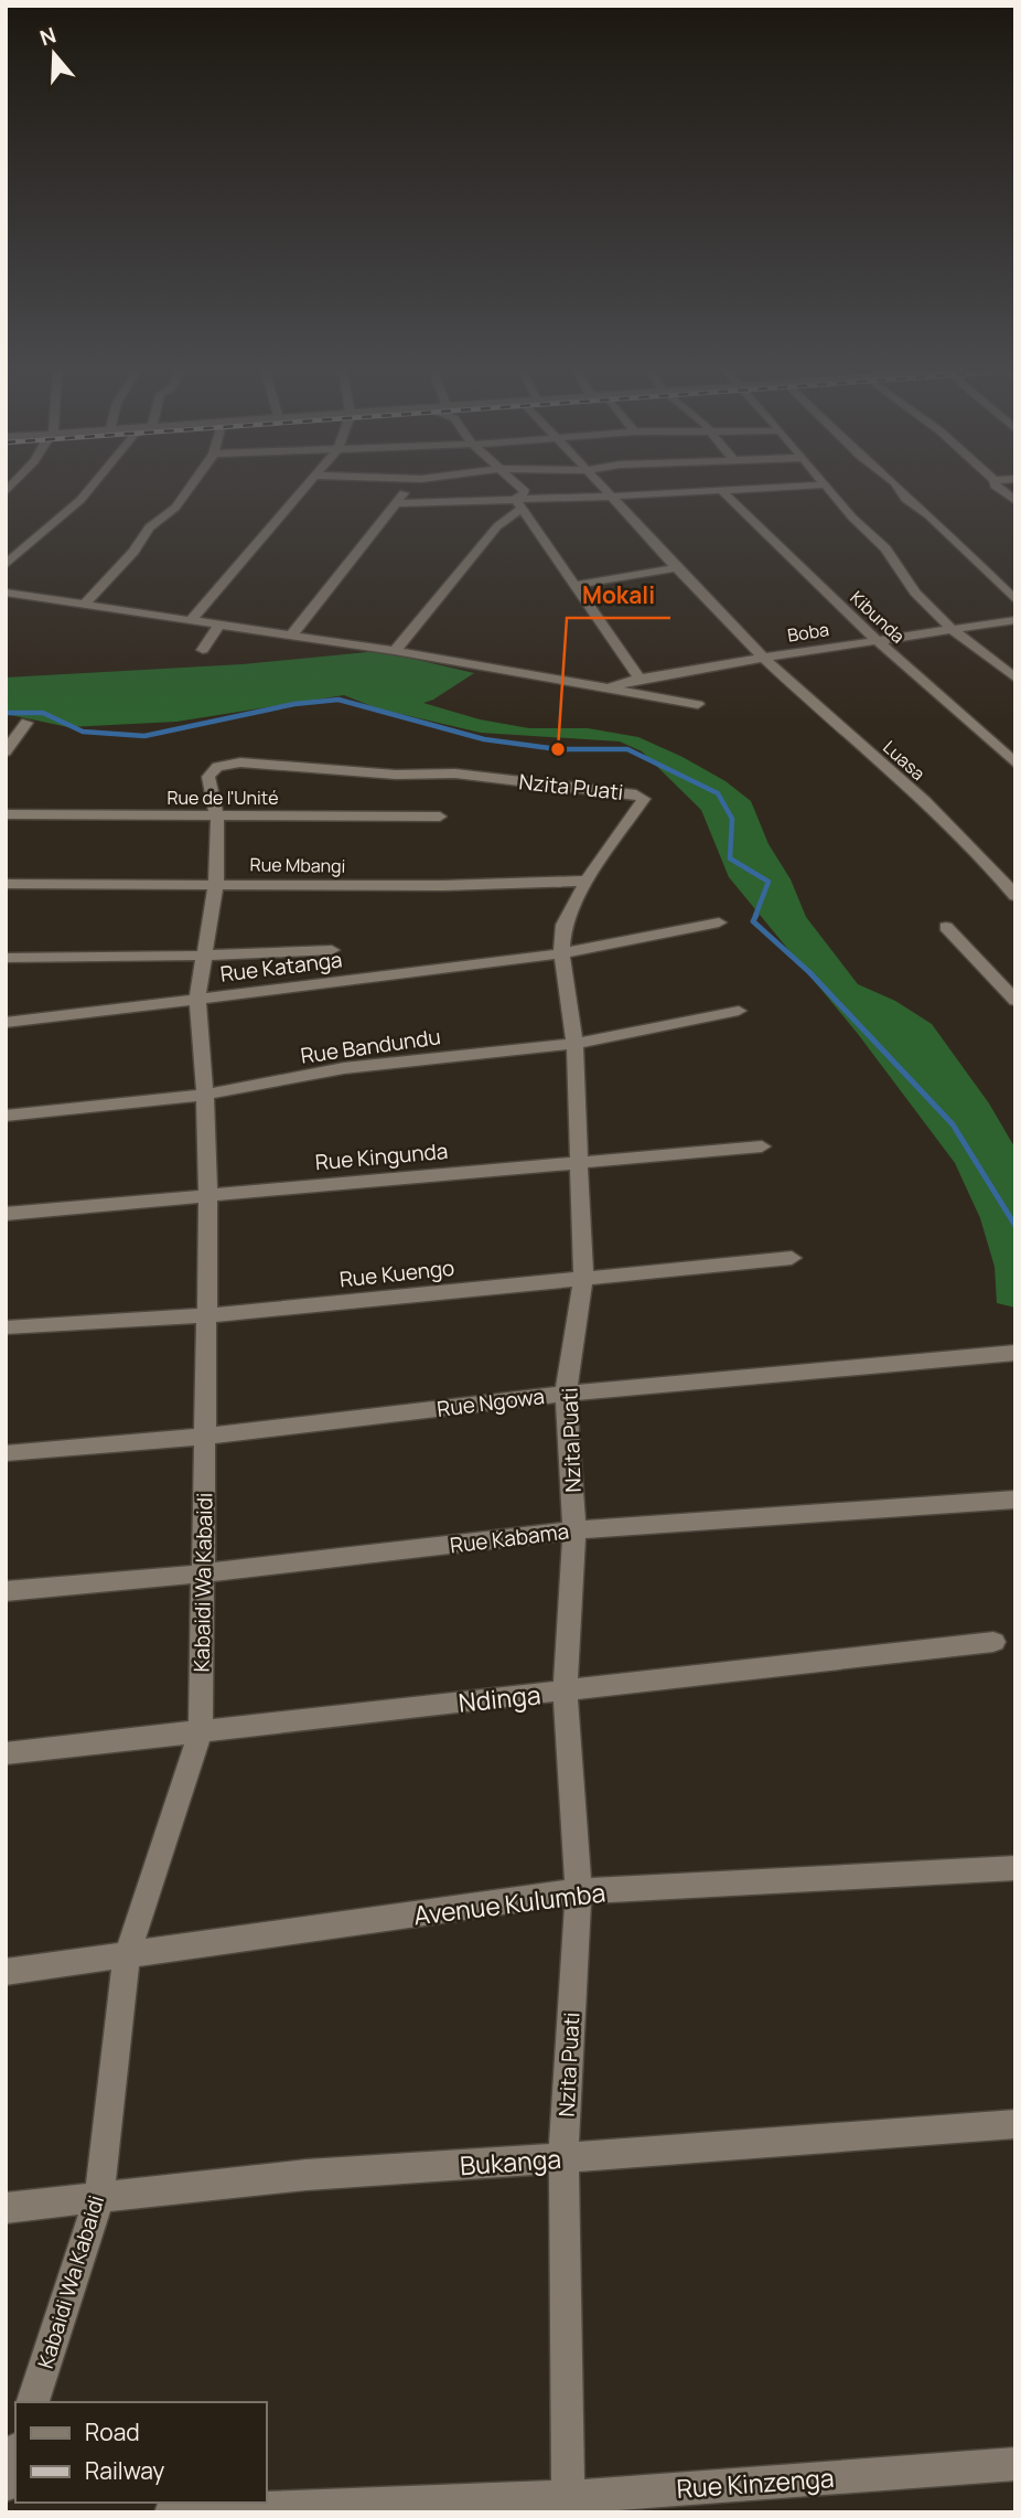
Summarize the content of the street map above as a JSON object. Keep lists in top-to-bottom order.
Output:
{
  "streets": {
    "street": [
      "Kibunda",
      "Boba",
      "Luasa",
      "Nzita Puati",
      "Rue de l'Unité",
      "Rue Mbangi",
      "Rue Katanga",
      "Rue Bandundu",
      "Rue Kingunda",
      "Rue Kuengo",
      "Rue Ngowa",
      "Rue Kabama",
      "Kabaidi Wa Kabaidi",
      "Ndinga",
      "Avenue Kulumba",
      "Bukanga",
      "Rue Kinzenga"
    ]
  },
  "crossings": [
    ["Kibunda", "Boba"],
    ["Boba", "Luasa"],
    ["Nzita Puati", "Rue Mbangi"],
    ["Nzita Puati", "Rue Katanga"],
    ["Nzita Puati", "Rue Bandundu"],
    ["Nzita Puati", "Rue Kingunda"],
    ["Nzita Puati", "Rue Kuengo"],
    ["Nzita Puati", "Rue Ngowa"],
    ["Nzita Puati", "Rue Kabama"],
    ["Nzita Puati", "Kabaidi Wa Kabaidi"],
    ["Nzita Puati", "Ndinga"],
    ["Nzita Puati", "Avenue Kulumba"],
    ["Nzita Puati", "Bukanga"],
    ["Nzita Puati", "Rue Kinzenga"],
    ["Rue de l'Unité", "Kabaidi Wa Kabaidi"],
    ["Rue Mbangi", "Kabaidi Wa Kabaidi"],
    ["Rue Katanga", "Kabaidi Wa Kabaidi"],
    ["Rue Bandundu", "Kabaidi Wa Kabaidi"],
    ["Rue Kingunda", "Kabaidi Wa Kabaidi"],
    ["Rue Kuengo", "Kabaidi Wa Kabaidi"],
    ["Rue Ngowa", "Kabaidi Wa Kabaidi"],
    ["Rue Kabama", "Kabaidi Wa Kabaidi"],
    ["Kabaidi Wa Kabaidi", "Ndinga"],
    ["Kabaidi Wa Kabaidi", "Avenue Kulumba"],
    ["Kabaidi Wa Kabaidi", "Bukanga"]
  ],
  "places": ["Mokali"],
  "legend": ["Road", "Railway"],
  "north": "top"
}
